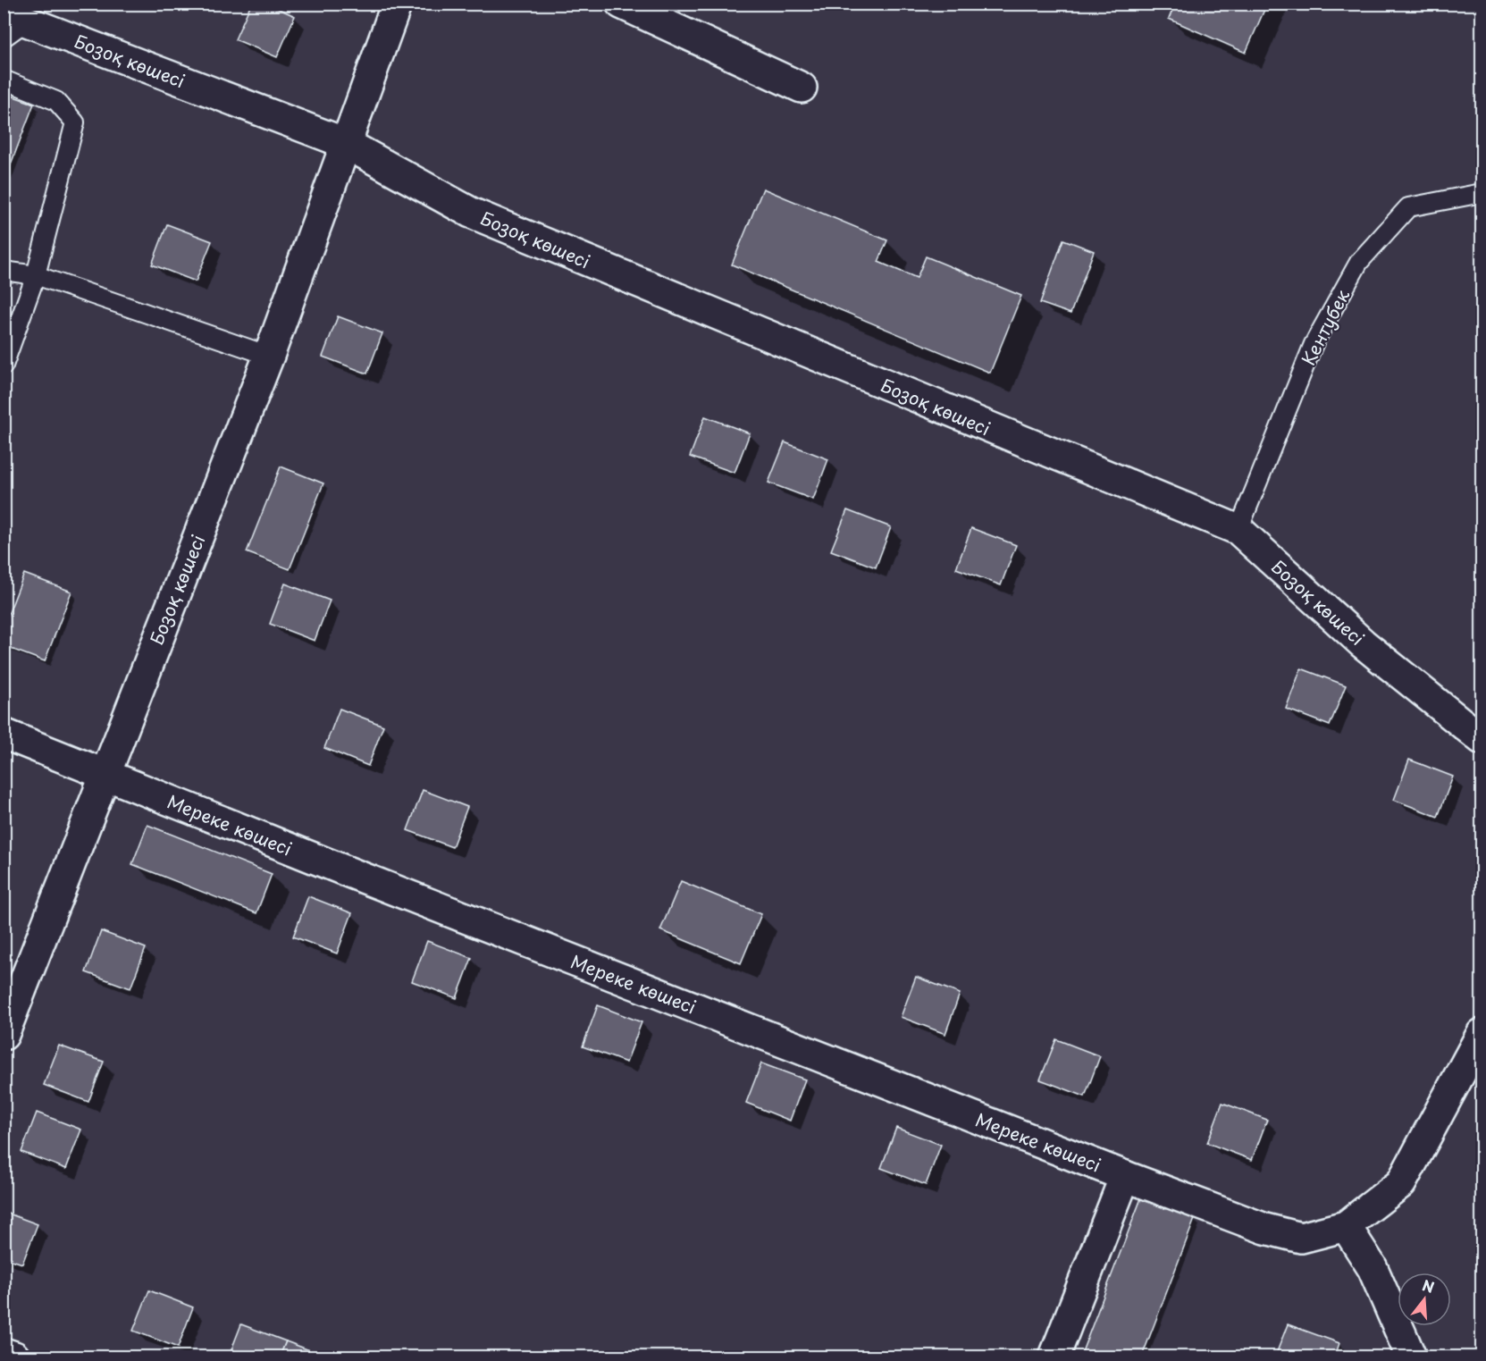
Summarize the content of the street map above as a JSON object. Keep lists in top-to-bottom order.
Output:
{
  "streets": {
    "street": ["Бозоқ көшесі", "Мереке көшесі"],
    "lane": ["Кентубек"]
  },
  "crossings": [
    ["Бозоқ көшесі", "Кентубек"],
    ["Бозоқ көшесі", "Мереке көшесі"]
  ],
  "north": "top"
}
